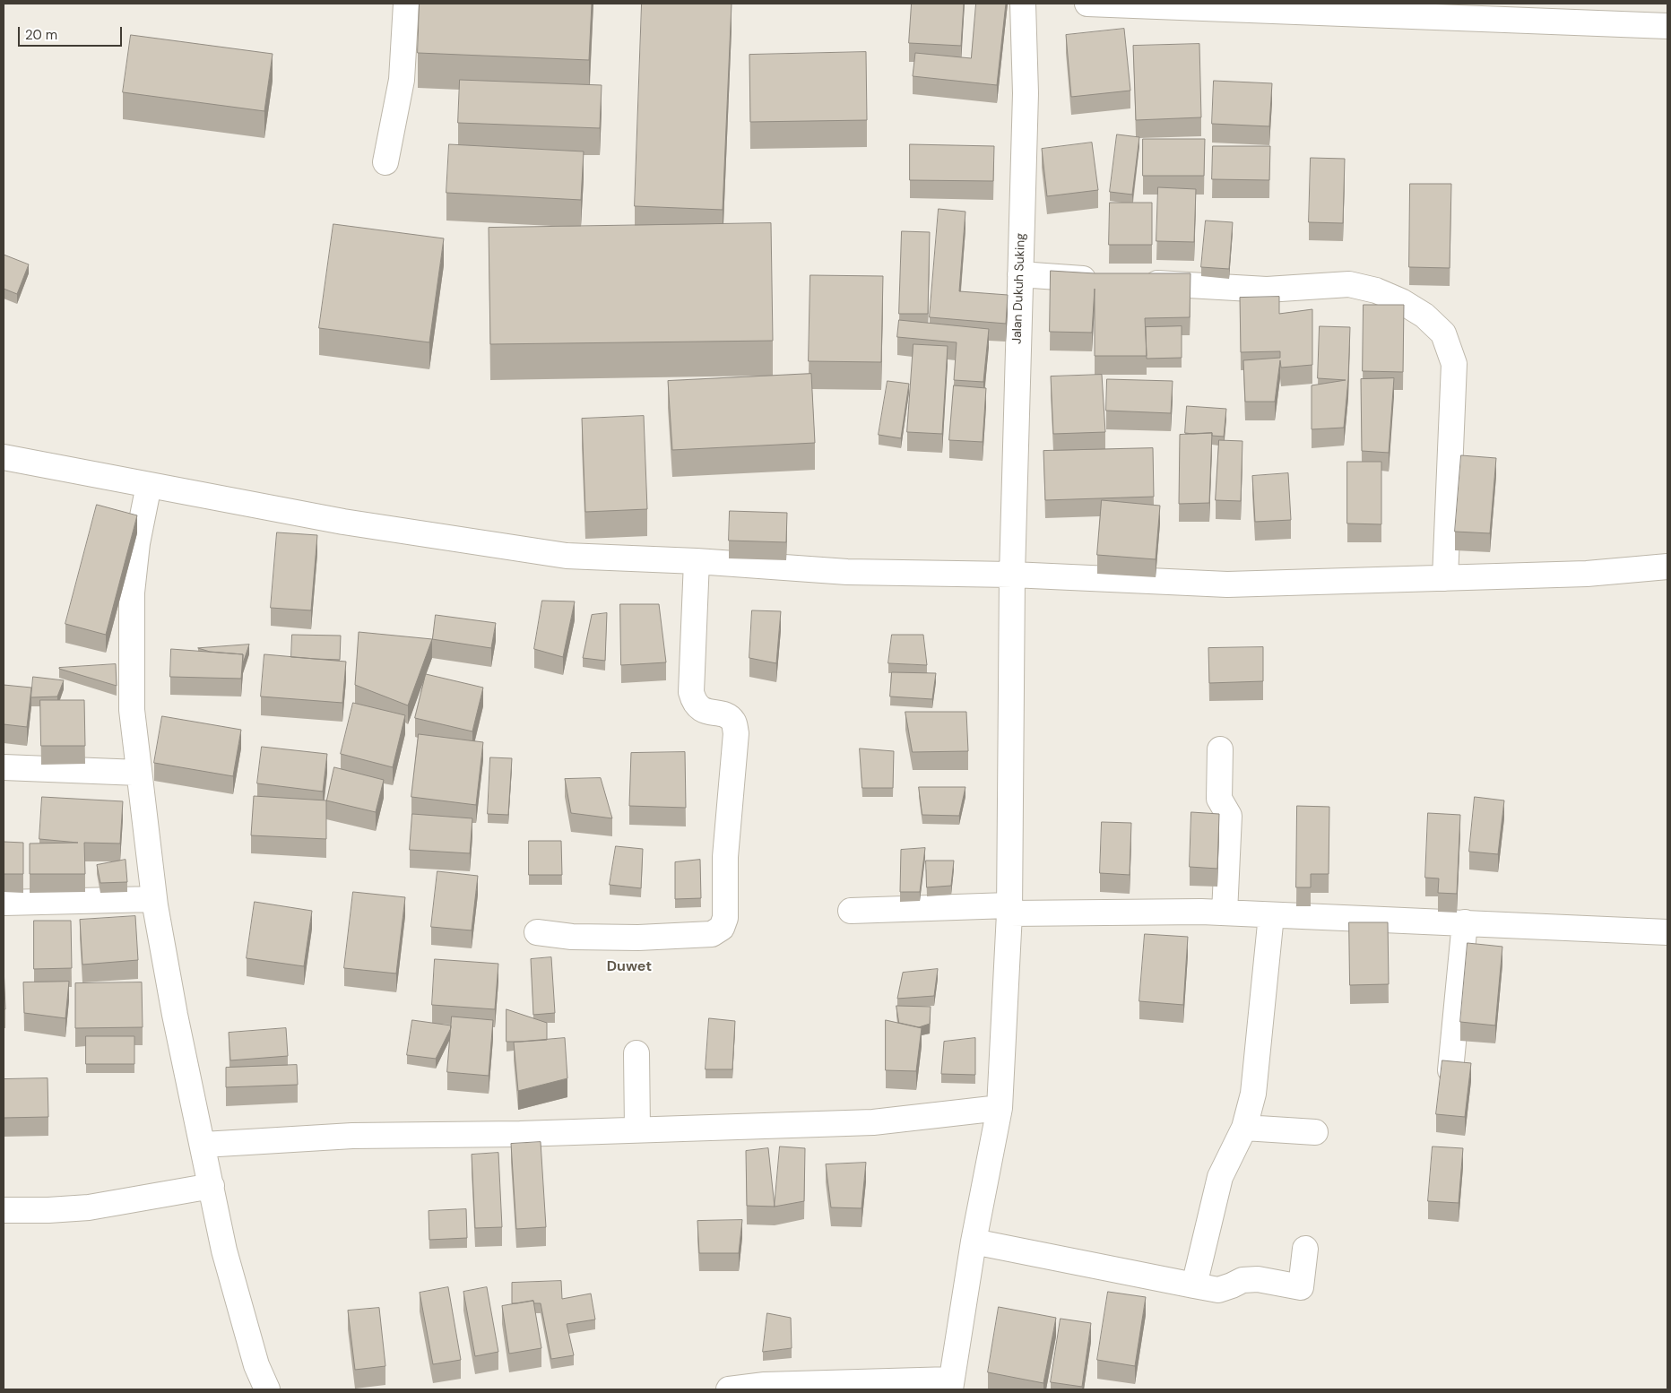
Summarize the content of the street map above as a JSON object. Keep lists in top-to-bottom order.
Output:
{
  "streets": {
    "street": ["Jalan Dukuh Suking"]
  },
  "districts": ["Duwet"],
  "scale_bar": "20 m"
}
